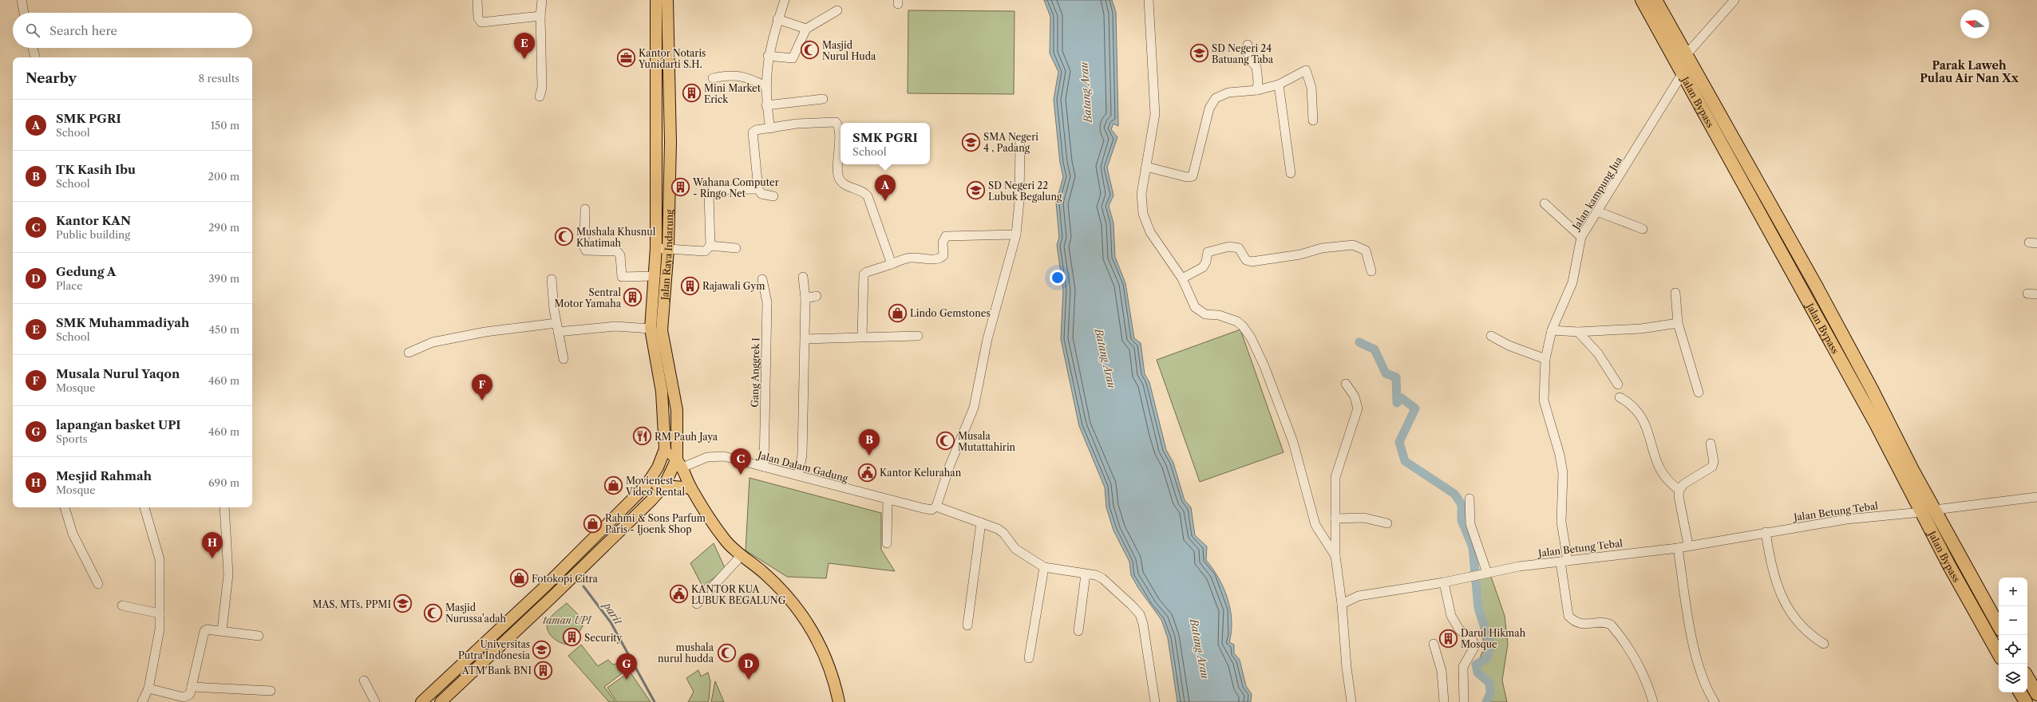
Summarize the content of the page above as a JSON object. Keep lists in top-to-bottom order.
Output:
{
  "streets": {
    "highway": ["Jalan Bypass"],
    "main road": ["Jalan Raya Indarung"],
    "street": [
      "Jalan kampung Jua",
      "Gang Anggrek I",
      "Jalan Dalam Gadung",
      "Jalan Betung Tebal"
    ]
  },
  "crossings": [
    ["Jalan Bypass", "Jalan kampung Jua"],
    ["Jalan Bypass", "Jalan Betung Tebal"],
    ["Jalan kampung Jua", "Jalan Betung Tebal"],
    ["Jalan Raya Indarung", "Jalan Dalam Gadung"],
    ["Gang Anggrek I", "Jalan Dalam Gadung"]
  ],
  "districts": ["Parak Laweh Pulau Air Nan Xx"],
  "water": ["Batang Arau", "parit"],
  "parks": ["taman UPI"],
  "places": {
    "mosque": [
      "Masjid Nurul Huda",
      "Mushala Khusnul Khatimah",
      "Musala Mutattahirin",
      "Masjid Nurussa'adah",
      "mushala nurul hudda"
    ],
    "school or university": [
      "SD Negeri 24 Batuang Taba",
      "SMA Negeri 4 , Padang",
      "SD Negeri 22 Lubuk Begalung",
      "MAS, MTs, PPMI",
      "Universitas Putra Indonesia"
    ],
    "office": ["Kantor Notaris Yunidarti S.H."],
    "building": [
      "Mini Market Erick",
      "Wahana Computer - Ringo Net",
      "Rajawali Gym",
      "Sentral Motor Yamaha",
      "Security",
      "Darul Hikmah Mosque",
      "ATM Bank BNI"
    ],
    "shop": [
      "Lindo Gemstones",
      "Movienest Video Rental",
      "Rahmi & Sons Parfum Paris - Ijoenk Shop",
      "Fotokopi Citra"
    ],
    "restaurant": ["RM Pauh Jaya"],
    "public building": ["Kantor Kelurahan", "KANTOR KUA LUBUK BEGALUNG"]
  },
  "north": "left",
  "page": {
    "search": "Search here",
    "pins": [
      "E",
      "A",
      "F",
      "B",
      "C",
      "H",
      "D",
      "G"
    ],
    "heading": ["Nearby", "8 results"],
    "list": [
      {
        "mark": "A",
        "name": "SMK PGRI",
        "note": "School",
        "value": "150 m"
      },
      {
        "mark": "B",
        "name": "TK Kasih Ibu",
        "note": "School",
        "value": "200 m"
      },
      {
        "mark": "C",
        "name": "Kantor KAN",
        "note": "Public building",
        "value": "290 m"
      },
      {
        "mark": "D",
        "name": "Gedung A",
        "note": "Place",
        "value": "390 m"
      },
      {
        "mark": "E",
        "name": "SMK Muhammadiyah",
        "note": "School",
        "value": "450 m"
      },
      {
        "mark": "F",
        "name": "Musala Nurul Yaqon",
        "note": "Mosque",
        "value": "460 m"
      },
      {
        "mark": "G",
        "name": "lapangan basket UPI",
        "note": "Sports",
        "value": "460 m"
      },
      {
        "mark": "H",
        "name": "Mesjid Rahmah",
        "note": "Mosque",
        "value": "690 m"
      }
    ],
    "popup": ["SMK PGRI", "School"],
    "map_buttons": ["+", "−"]
  }
}
